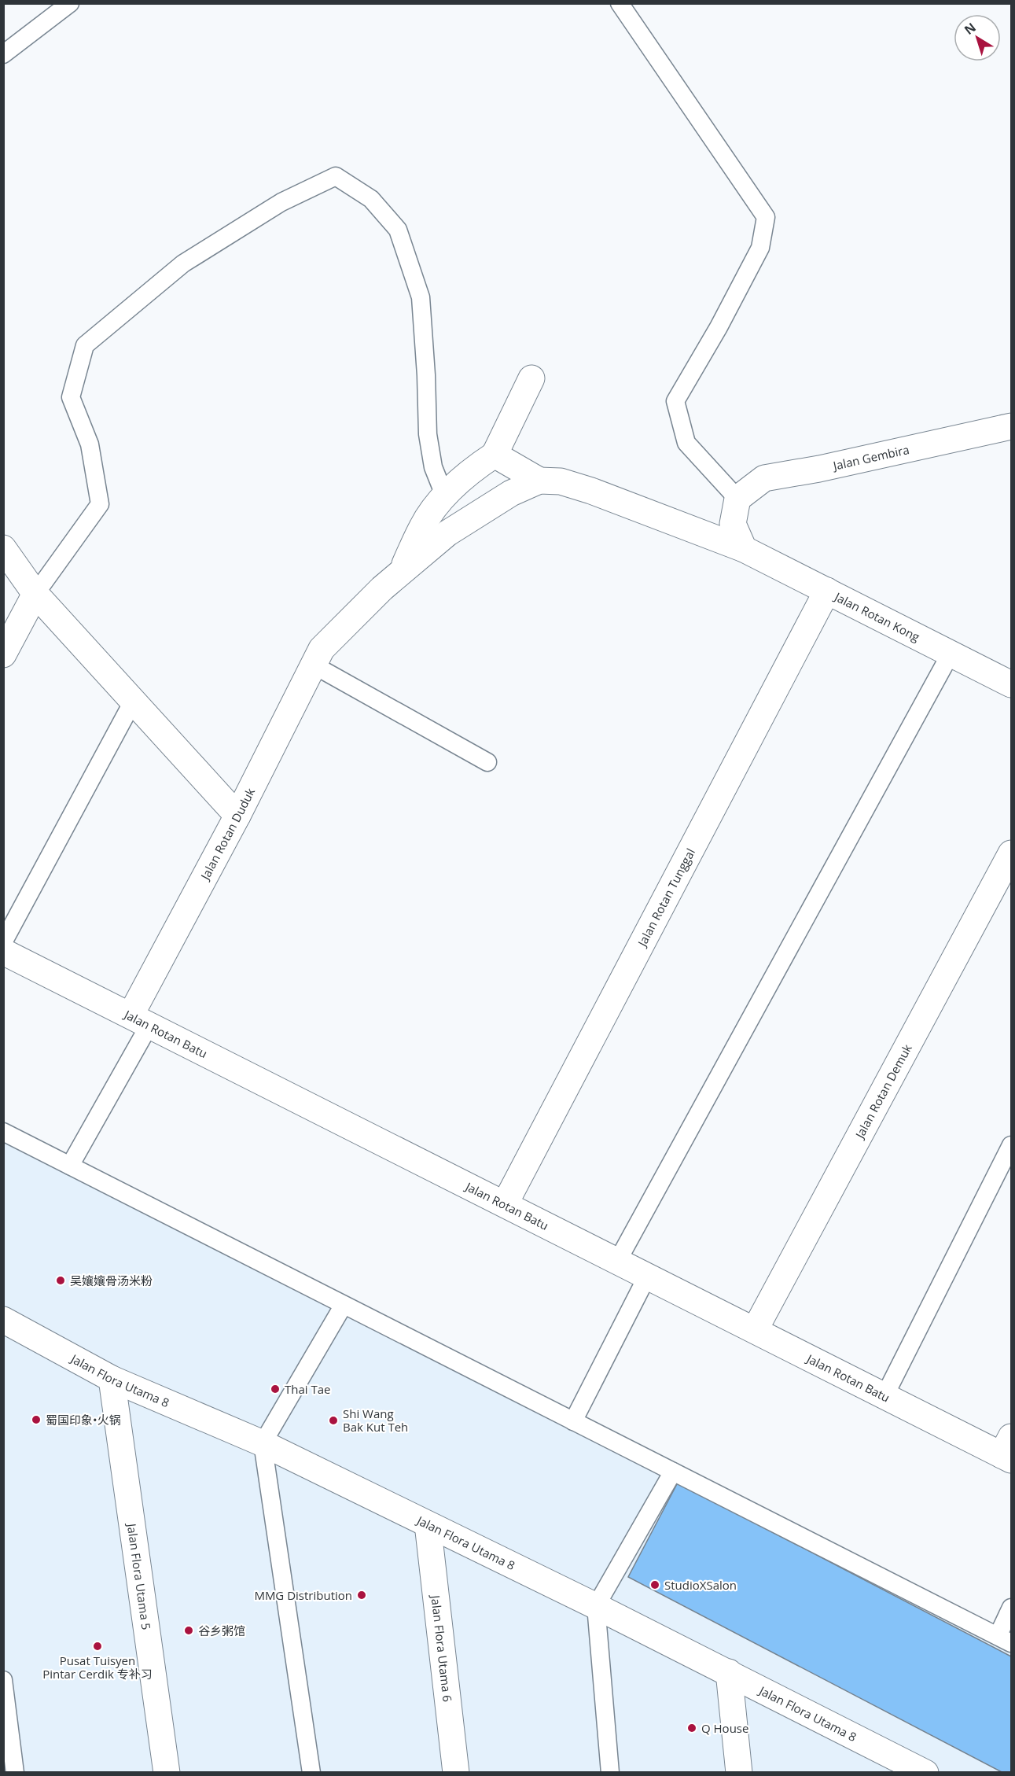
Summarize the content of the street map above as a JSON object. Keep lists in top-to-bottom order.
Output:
{
  "streets": {
    "street": [
      "Jalan Gembira",
      "Jalan Rotan Kong",
      "Jalan Rotan Duduk",
      "Jalan Rotan Tunggal",
      "Jalan Rotan Batu",
      "Jalan Rotan Demuk",
      "Jalan Flora Utama 8",
      "Jalan Flora Utama 5",
      "Jalan Flora Utama 6"
    ]
  },
  "crossings": [
    ["Jalan Rotan Kong", "Jalan Rotan Duduk"],
    ["Jalan Rotan Kong", "Jalan Rotan Tunggal"],
    ["Jalan Rotan Duduk", "Jalan Rotan Batu"],
    ["Jalan Rotan Tunggal", "Jalan Rotan Batu"],
    ["Jalan Rotan Batu", "Jalan Rotan Demuk"],
    ["Jalan Flora Utama 8", "Jalan Flora Utama 5"],
    ["Jalan Flora Utama 8", "Jalan Flora Utama 6"]
  ],
  "places": [
    "吴孃孃骨汤米粉",
    "Thai Tae",
    "蜀国印象•火锅",
    "Shi Wang Bak Kut Teh",
    "StudioXSalon",
    "MMG Distribution",
    "谷乡粥馆",
    "Pusat Tuisyen Pintar Cerdik 专补习",
    "Q House"
  ],
  "north": "top left"
}
